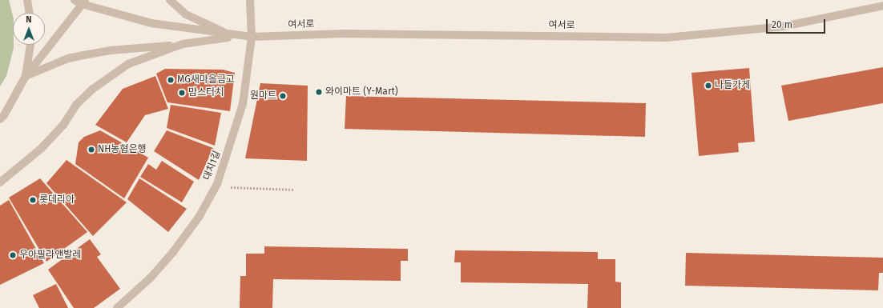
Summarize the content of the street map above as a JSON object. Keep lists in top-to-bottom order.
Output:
{
  "streets": {
    "street": ["여서로", "대치1길"]
  },
  "crossings": [
    ["여서로", "대치1길"]
  ],
  "places": [
    "MG새마을금고",
    "나들가게",
    "와이마트 (Y-Mart)",
    "맘스터치",
    "원마트",
    "NH농협은행",
    "롯데리아",
    "우아필라앤발레"
  ],
  "scale_bar": "20 m",
  "north": "top"
}
